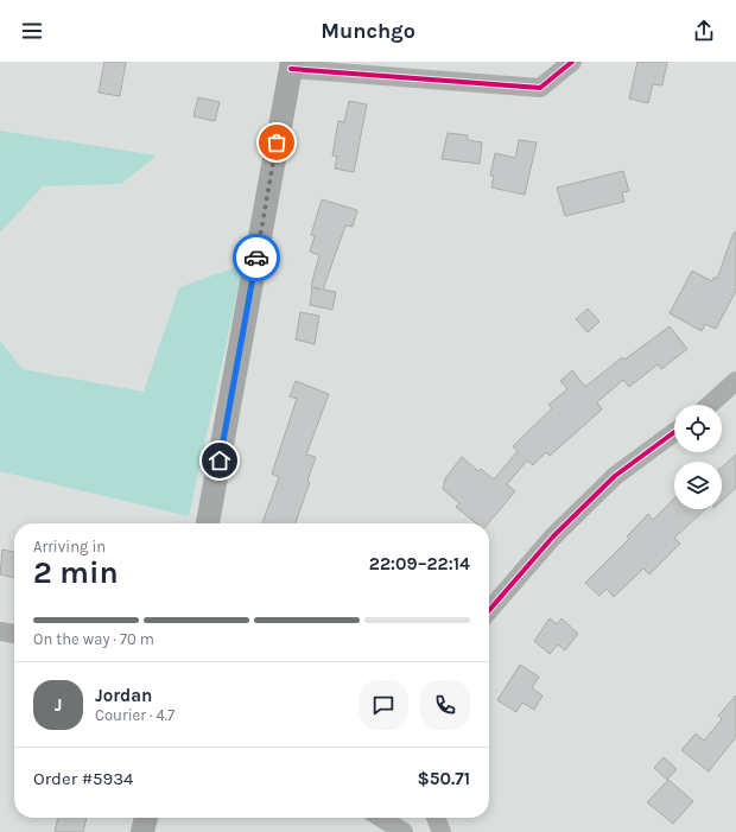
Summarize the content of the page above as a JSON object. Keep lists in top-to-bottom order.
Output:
{
  "page": {
    "header": "Munchgo",
    "heading": ["2 min", "Arriving in", "22:09–22:14"],
    "panel": [
      "Jordan",
      "Courier · 4.7",
      "Order #5934",
      "$50.71"
    ],
    "bar": "On the way · 70 m",
    "round": "J"
  }
}
